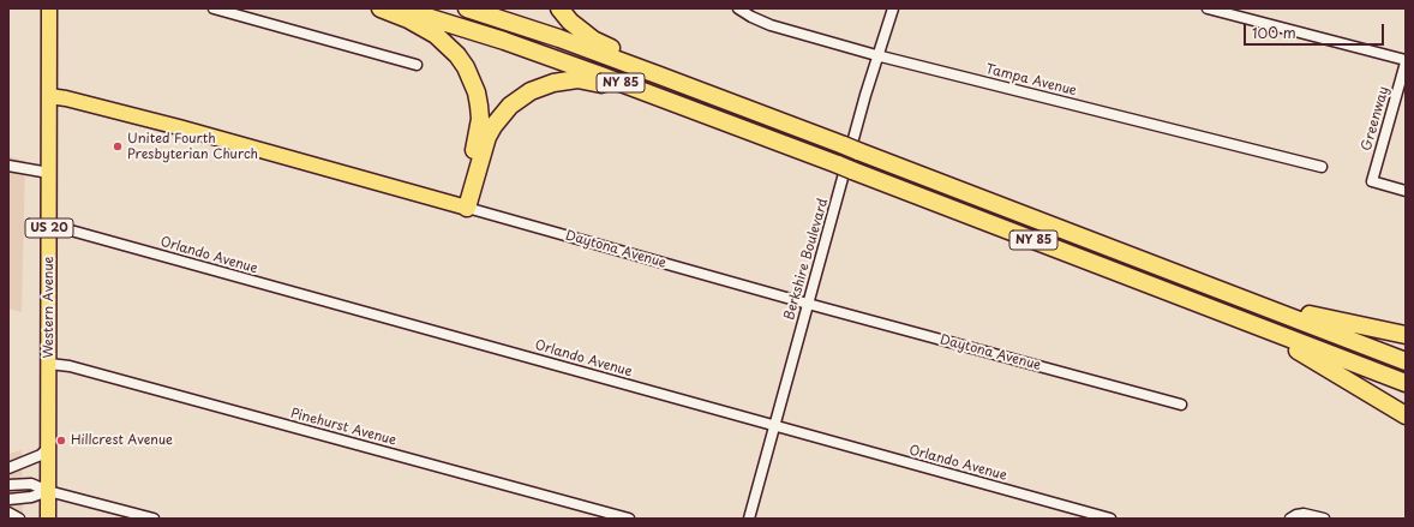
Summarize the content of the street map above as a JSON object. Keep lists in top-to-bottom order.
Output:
{
  "streets": {
    "highway": ["NY 85"],
    "main road": ["US 20", "Daytona Avenue", "Western Avenue"],
    "street": [
      "Tampa Avenue",
      "Greenway",
      "Orlando Avenue",
      "Berkshire Boulevard",
      "Pinehurst Avenue"
    ]
  },
  "crossings": [
    ["Tampa Avenue", "Berkshire Boulevard"],
    ["Daytona Avenue", "Berkshire Boulevard"],
    ["Daytona Avenue", "Western Avenue"],
    ["Orlando Avenue", "Berkshire Boulevard"],
    ["Orlando Avenue", "Western Avenue"],
    ["Western Avenue", "Pinehurst Avenue"]
  ],
  "places": ["United Fourth Presbyterian Church", "Hillcrest Avenue"],
  "scale_bar": "100 m"
}
